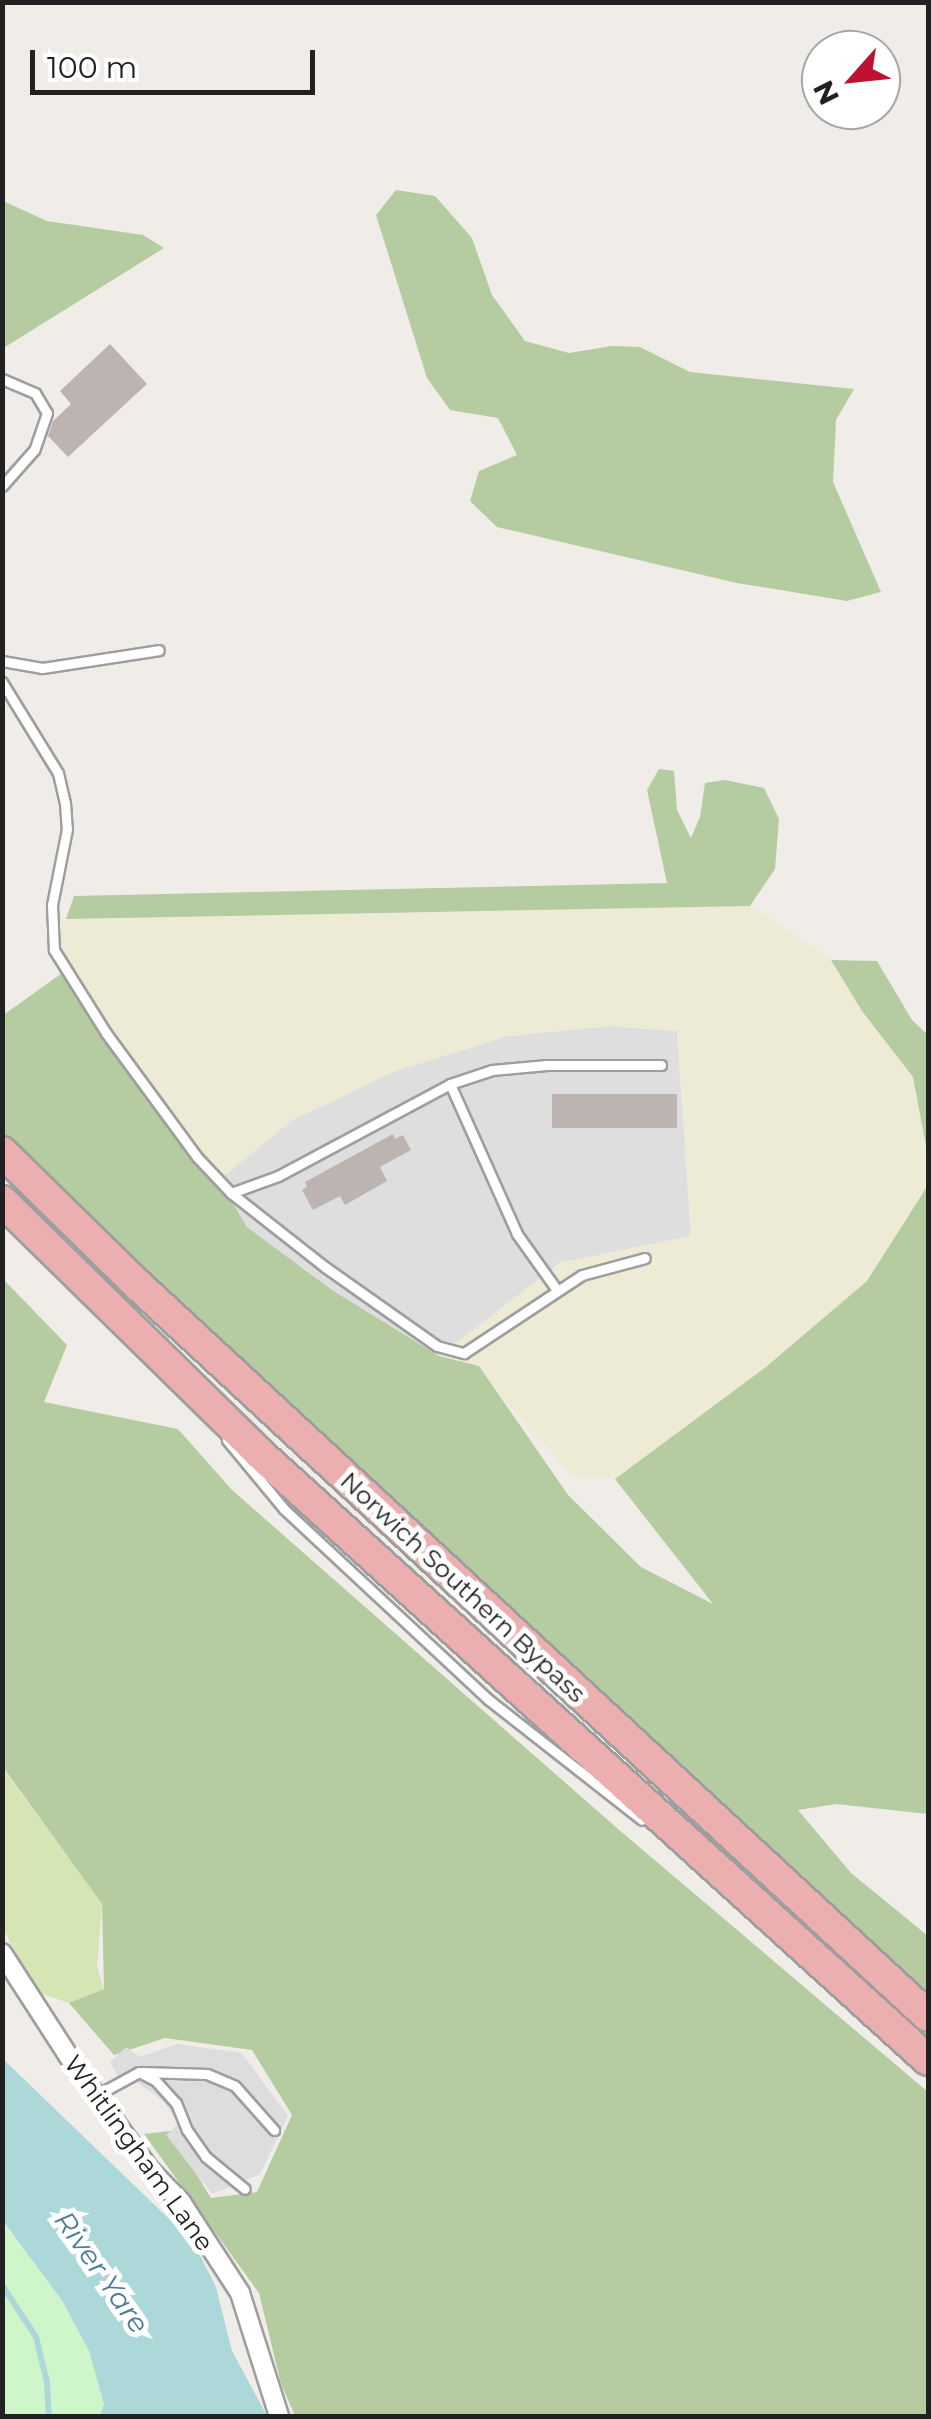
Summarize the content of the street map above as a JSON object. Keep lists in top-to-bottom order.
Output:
{
  "streets": {
    "highway": ["Norwich Southern Bypass"],
    "street": ["Whitlingham Lane"]
  },
  "water": ["River Yare"],
  "scale_bar": "100 m",
  "north": "bottom left"
}
